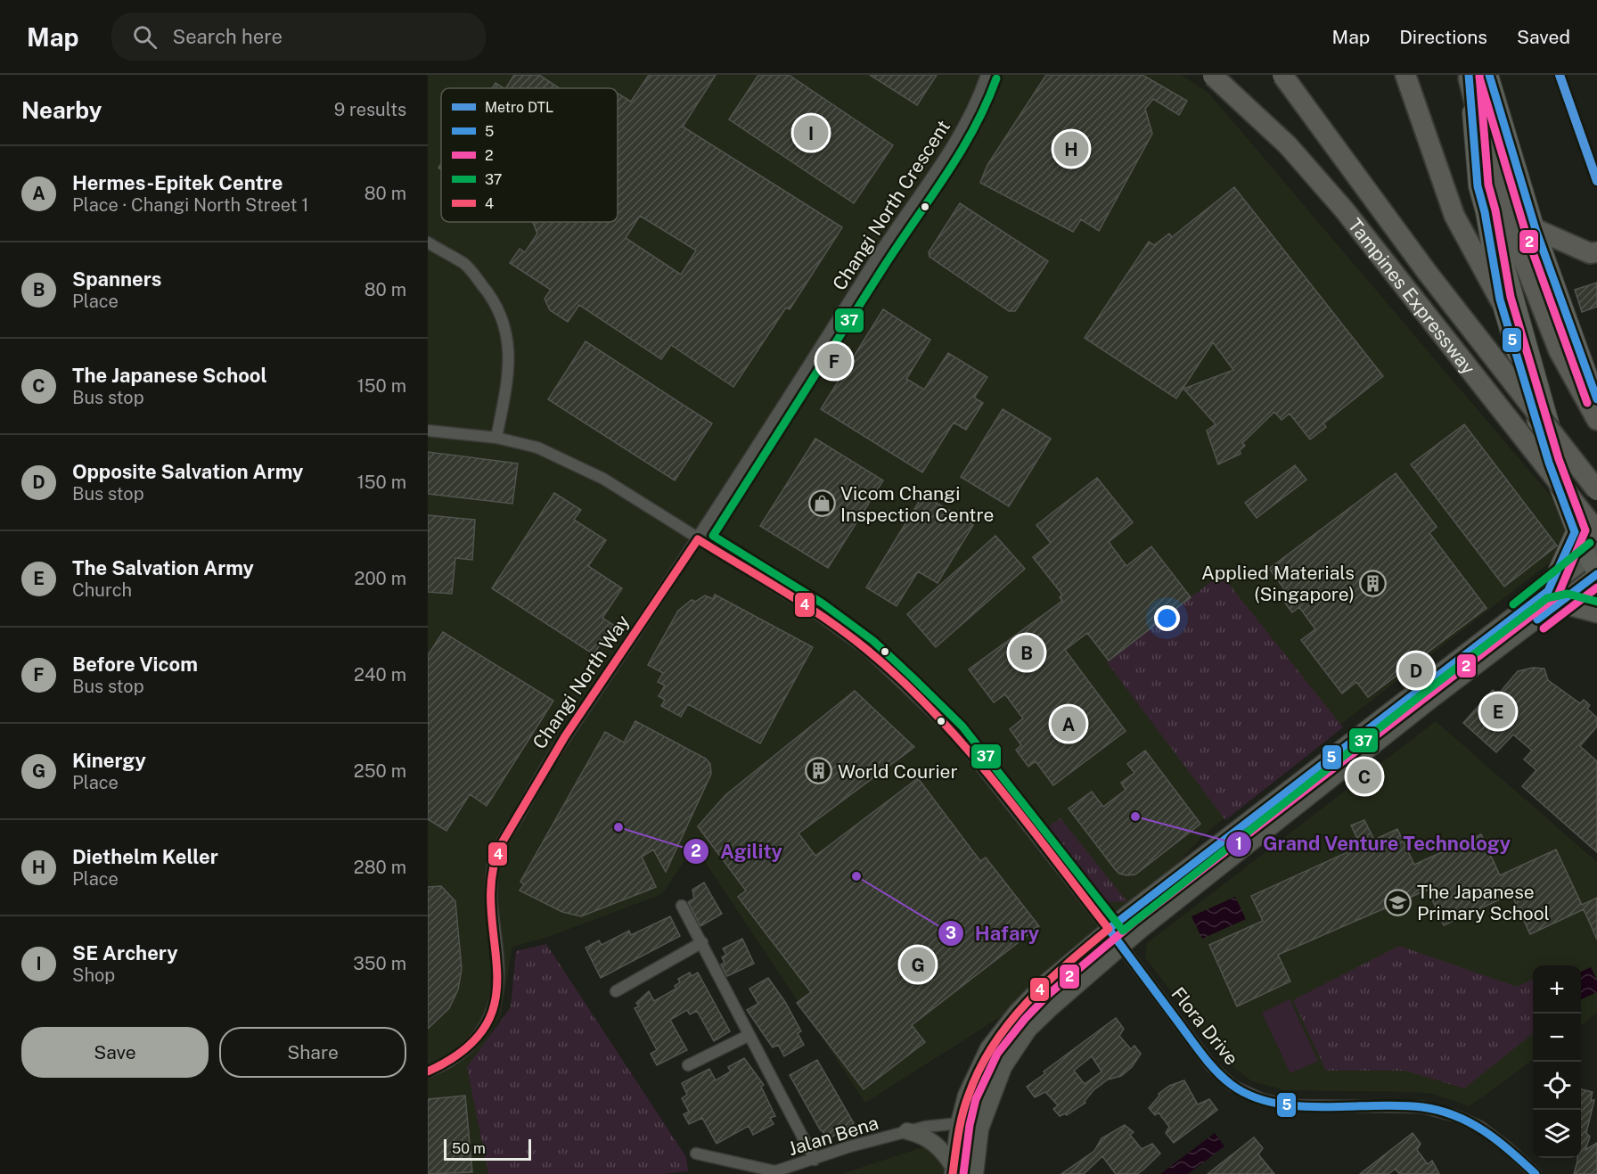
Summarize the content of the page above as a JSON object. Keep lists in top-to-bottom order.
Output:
{
  "streets": {
    "highway": ["Tampines Expressway"],
    "street": [
      "Changi North Crescent",
      "Changi North Way",
      "Flora Drive",
      "Jalan Bena"
    ]
  },
  "crossings": [
    ["Changi North Crescent", "Changi North Way"],
    ["Changi North Crescent", "Flora Drive"],
    ["Changi North Way", "Flora Drive"]
  ],
  "places": {
    "shop": ["Vicom Changi Inspection Centre"],
    "building": ["Applied Materials (Singapore)", "World Courier"],
    "other": ["Grand Venture Technology", "Agility", "Hafary"],
    "school or university": ["The Japanese Primary School"]
  },
  "lines": [
    "metro line DTL",
    "transit line 5",
    "transit line 2",
    "transit line 37",
    "transit line 4"
  ],
  "legend": [
    "Metro DTL",
    "5",
    "2",
    "37",
    "4"
  ],
  "scale_bar": "50 m",
  "page": {
    "header": "Map",
    "search": "Search here",
    "nav": ["Map", "Directions", "Saved"],
    "heading": ["Nearby", "9 results"],
    "pins": [
      "I",
      "H",
      "F",
      "B",
      "D",
      "E",
      "A",
      "C",
      "G"
    ],
    "list": [
      {
        "mark": "A",
        "name": "Hermes-Epitek Centre",
        "note": "Place · Changi North Street 1",
        "value": "80 m"
      },
      {
        "mark": "B",
        "name": "Spanners",
        "note": "Place",
        "value": "80 m"
      },
      {
        "mark": "C",
        "name": "The Japanese School",
        "note": "Bus stop",
        "value": "150 m"
      },
      {
        "mark": "D",
        "name": "Opposite Salvation Army",
        "note": "Bus stop",
        "value": "150 m"
      },
      {
        "mark": "E",
        "name": "The Salvation Army",
        "note": "Church",
        "value": "200 m"
      },
      {
        "mark": "F",
        "name": "Before Vicom",
        "note": "Bus stop",
        "value": "240 m"
      },
      {
        "mark": "G",
        "name": "Kinergy",
        "note": "Place",
        "value": "250 m"
      },
      {
        "mark": "H",
        "name": "Diethelm Keller",
        "note": "Place",
        "value": "280 m"
      },
      {
        "mark": "I",
        "name": "SE Archery",
        "note": "Shop",
        "value": "350 m"
      }
    ],
    "map_buttons": ["+", "−"],
    "buttons": ["Save", "Share"],
    "scale": "50 m"
  }
}
